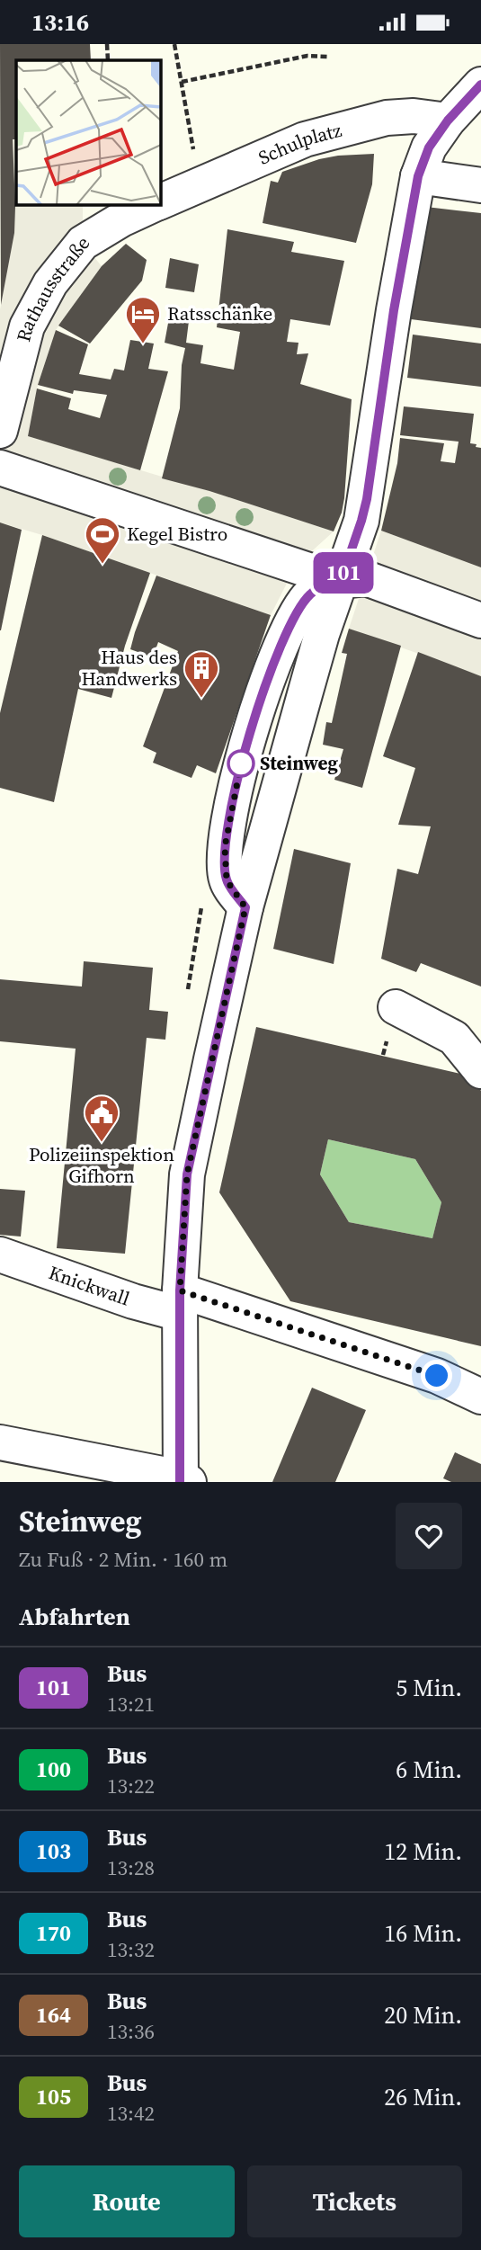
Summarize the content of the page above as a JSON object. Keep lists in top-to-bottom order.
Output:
{
  "streets": {
    "street": ["Schulplatz", "Rathausstraße", "Knickwall"]
  },
  "places": {
    "hotel": ["Ratsschänke"],
    "sports": ["Kegel Bistro"],
    "building": ["Haus des Handwerks"],
    "other": ["Steinweg"],
    "public building": ["Polizeiinspektion Gifhorn"]
  },
  "lines": ["bus line 101"],
  "page": {
    "status": "13:16",
    "on_map": "101",
    "heading": [
      ["Steinweg", "Zu Fuß · 2 Min. · 160 m"],
      "Abfahrten"
    ],
    "list": [
      {
        "mark": "101",
        "name": "Bus",
        "note": "13:21",
        "value": "5 Min."
      },
      {
        "mark": "100",
        "name": "Bus",
        "note": "13:22",
        "value": "6 Min."
      },
      {
        "mark": "103",
        "name": "Bus",
        "note": "13:28",
        "value": "12 Min."
      },
      {
        "mark": "170",
        "name": "Bus",
        "note": "13:32",
        "value": "16 Min."
      },
      {
        "mark": "164",
        "name": "Bus",
        "note": "13:36",
        "value": "20 Min."
      },
      {
        "mark": "105",
        "name": "Bus",
        "note": "13:42",
        "value": "26 Min."
      }
    ],
    "buttons": ["Route", "Tickets"]
  }
}
